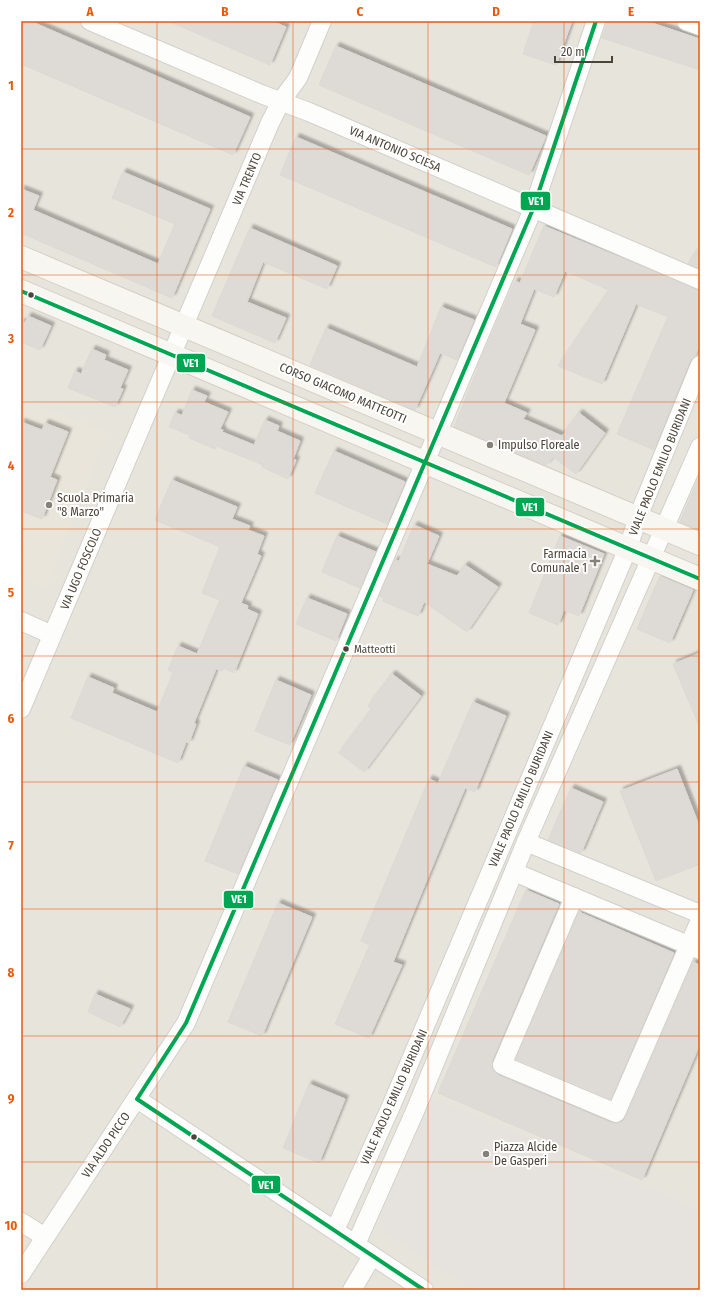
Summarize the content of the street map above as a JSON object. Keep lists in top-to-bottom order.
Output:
{
  "streets": {
    "street": [
      "VIA ANTONIO SCIESA",
      "VIA TRENTO",
      "CORSO GIACOMO MATTEOTTI",
      "VIALE PAOLO EMILIO BURIDANI",
      "VIA UGO FOSCOLO",
      "VIA ALDO PICCO"
    ]
  },
  "crossings": [
    ["VIA ANTONIO SCIESA", "VIA TRENTO"],
    ["VIA ANTONIO SCIESA", "VIA ALDO PICCO"],
    ["VIA TRENTO", "CORSO GIACOMO MATTEOTTI"],
    ["VIA TRENTO", "VIA UGO FOSCOLO"],
    ["CORSO GIACOMO MATTEOTTI", "VIALE PAOLO EMILIO BURIDANI"],
    ["CORSO GIACOMO MATTEOTTI", "VIA UGO FOSCOLO"],
    ["CORSO GIACOMO MATTEOTTI", "VIA ALDO PICCO"]
  ],
  "places": {
    "other": [
      "Impulso Floreale",
      "Scuola Primaria \"8 Marzo\"",
      "Matteotti",
      "Piazza Alcide De Gasperi"
    ],
    "health": ["Farmacia Comunale 1"]
  },
  "lines": ["transit line VE1"],
  "scale_bar": "20 m",
  "grid": {
    "columns": [
      "A",
      "B",
      "C",
      "D",
      "E"
    ],
    "rows": [
      "1",
      "2",
      "3",
      "4",
      "5",
      "6",
      "7",
      "8",
      "9",
      "10"
    ]
  }
}
